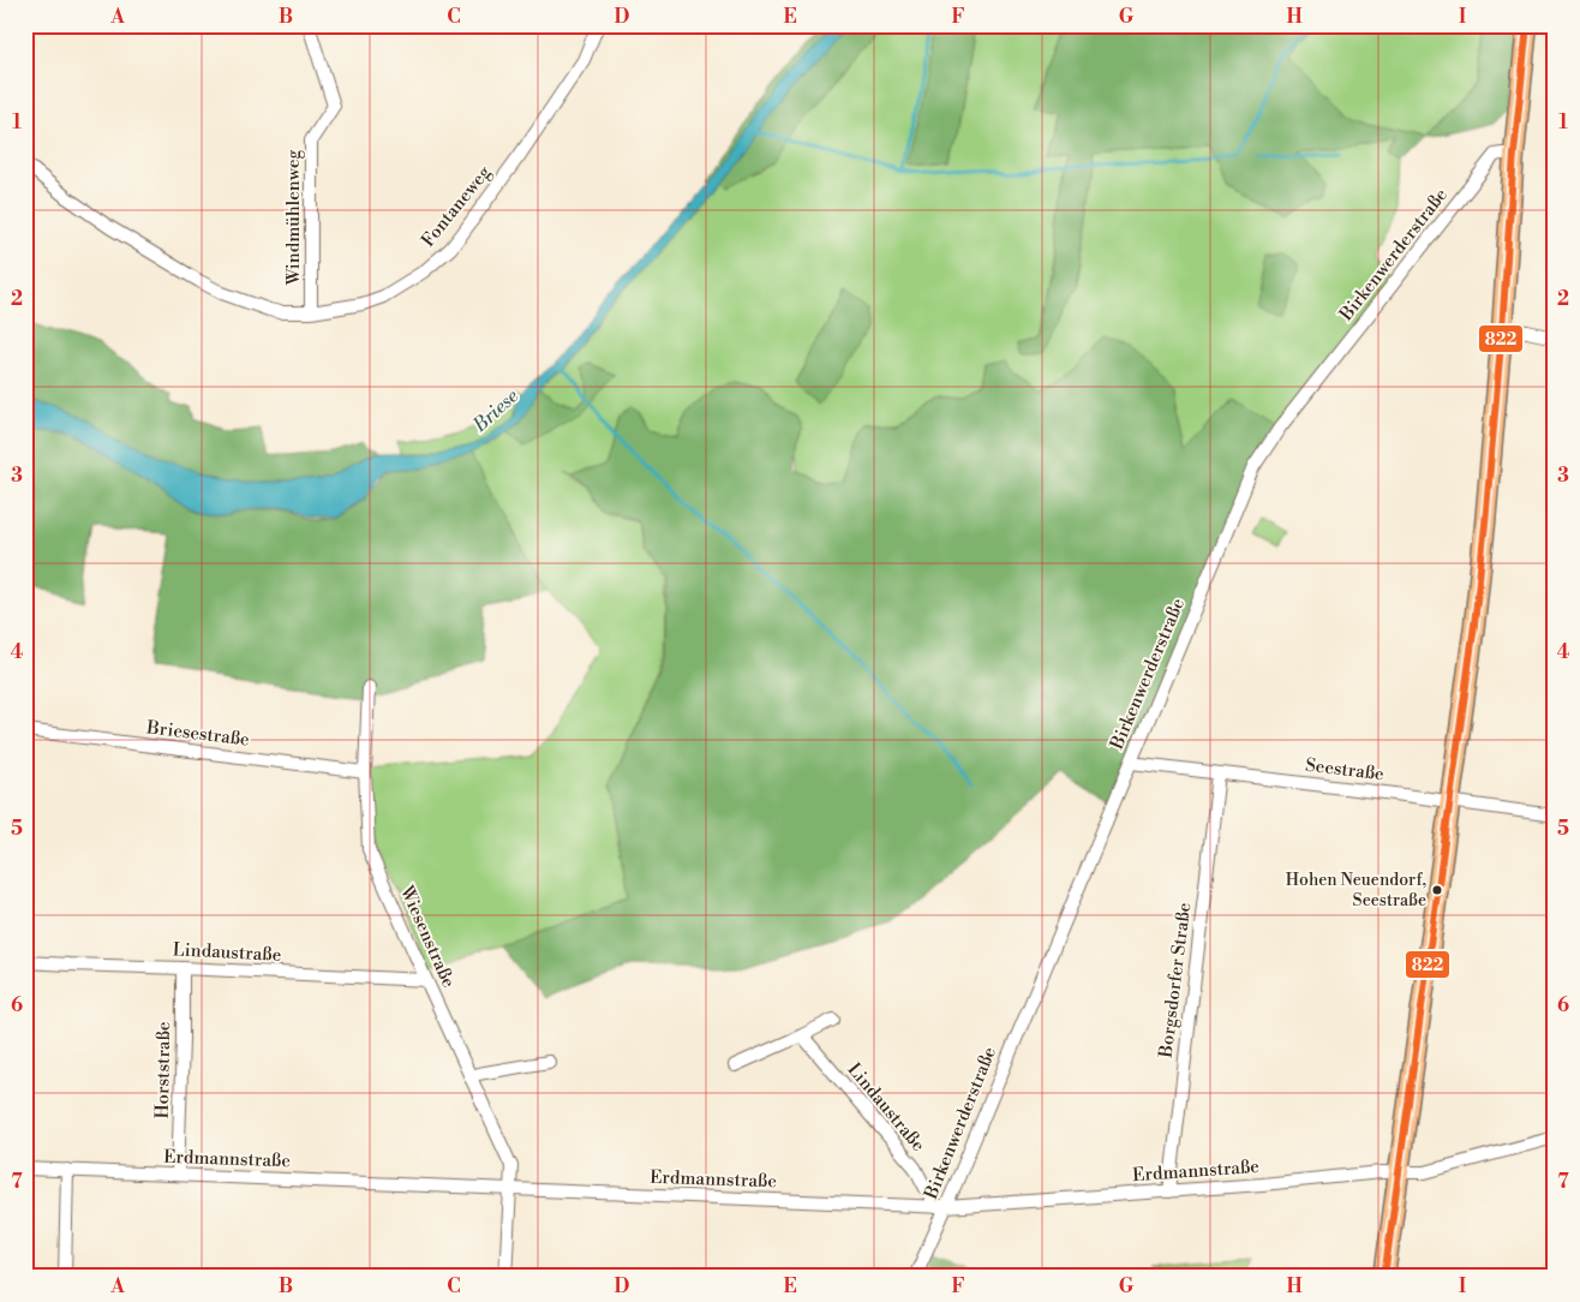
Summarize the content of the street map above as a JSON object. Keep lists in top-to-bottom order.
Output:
{
  "streets": {
    "street": [
      "Fontaneweg",
      "Windmühlenweg",
      "Birkenwerderstraße",
      "Briesestraße",
      "Seestraße",
      "Wiesenstraße",
      "Lindaustraße",
      "Borgsdorfer Straße",
      "Horststraße",
      "Erdmannstraße"
    ]
  },
  "crossings": [
    ["Fontaneweg", "Windmühlenweg"],
    ["Birkenwerderstraße", "Seestraße"],
    ["Birkenwerderstraße", "Lindaustraße"],
    ["Birkenwerderstraße", "Erdmannstraße"],
    ["Briesestraße", "Wiesenstraße"],
    ["Seestraße", "Borgsdorfer Straße"],
    ["Wiesenstraße", "Lindaustraße"],
    ["Wiesenstraße", "Erdmannstraße"],
    ["Lindaustraße", "Horststraße"],
    ["Lindaustraße", "Erdmannstraße"],
    ["Borgsdorfer Straße", "Erdmannstraße"],
    ["Horststraße", "Erdmannstraße"]
  ],
  "water": ["Briese"],
  "places": ["Hohen Neuendorf, Seestraße"],
  "lines": ["transit line 822"],
  "grid": {
    "columns": [
      "A",
      "B",
      "C",
      "D",
      "E",
      "F",
      "G",
      "H",
      "I"
    ],
    "rows": [
      "1",
      "2",
      "3",
      "4",
      "5",
      "6",
      "7"
    ]
  }
}
